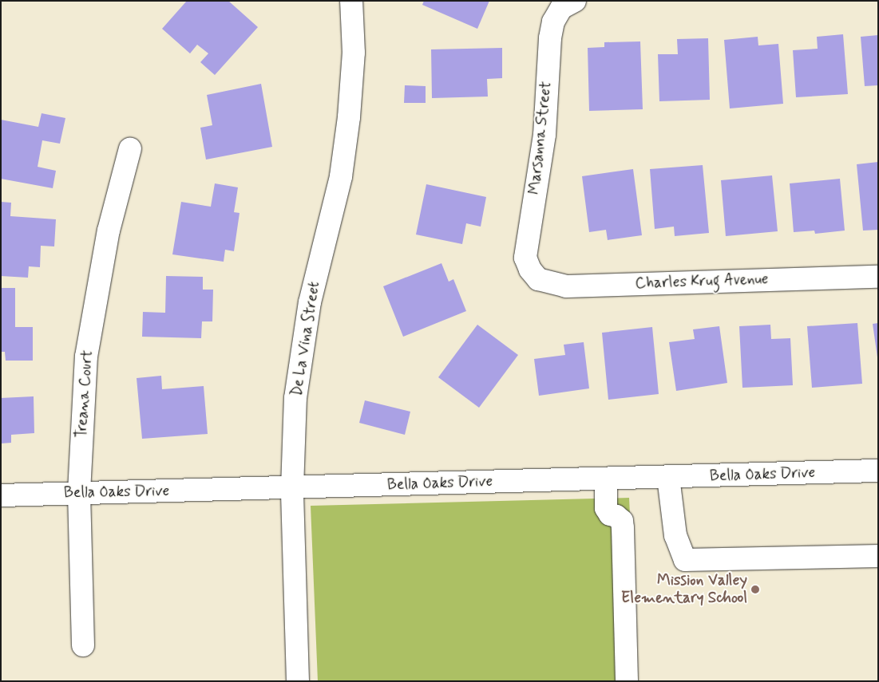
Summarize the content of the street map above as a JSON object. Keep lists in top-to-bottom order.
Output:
{
  "streets": {
    "street": [
      "Marsanna Street",
      "Charles Krug Avenue",
      "De La Vina Street",
      "Treana Court",
      "Bella Oaks Drive"
    ]
  },
  "crossings": [
    ["Marsanna Street", "Charles Krug Avenue"],
    ["De La Vina Street", "Bella Oaks Drive"],
    ["Treana Court", "Bella Oaks Drive"]
  ],
  "places": ["Mission Valley Elementary School"]
}
